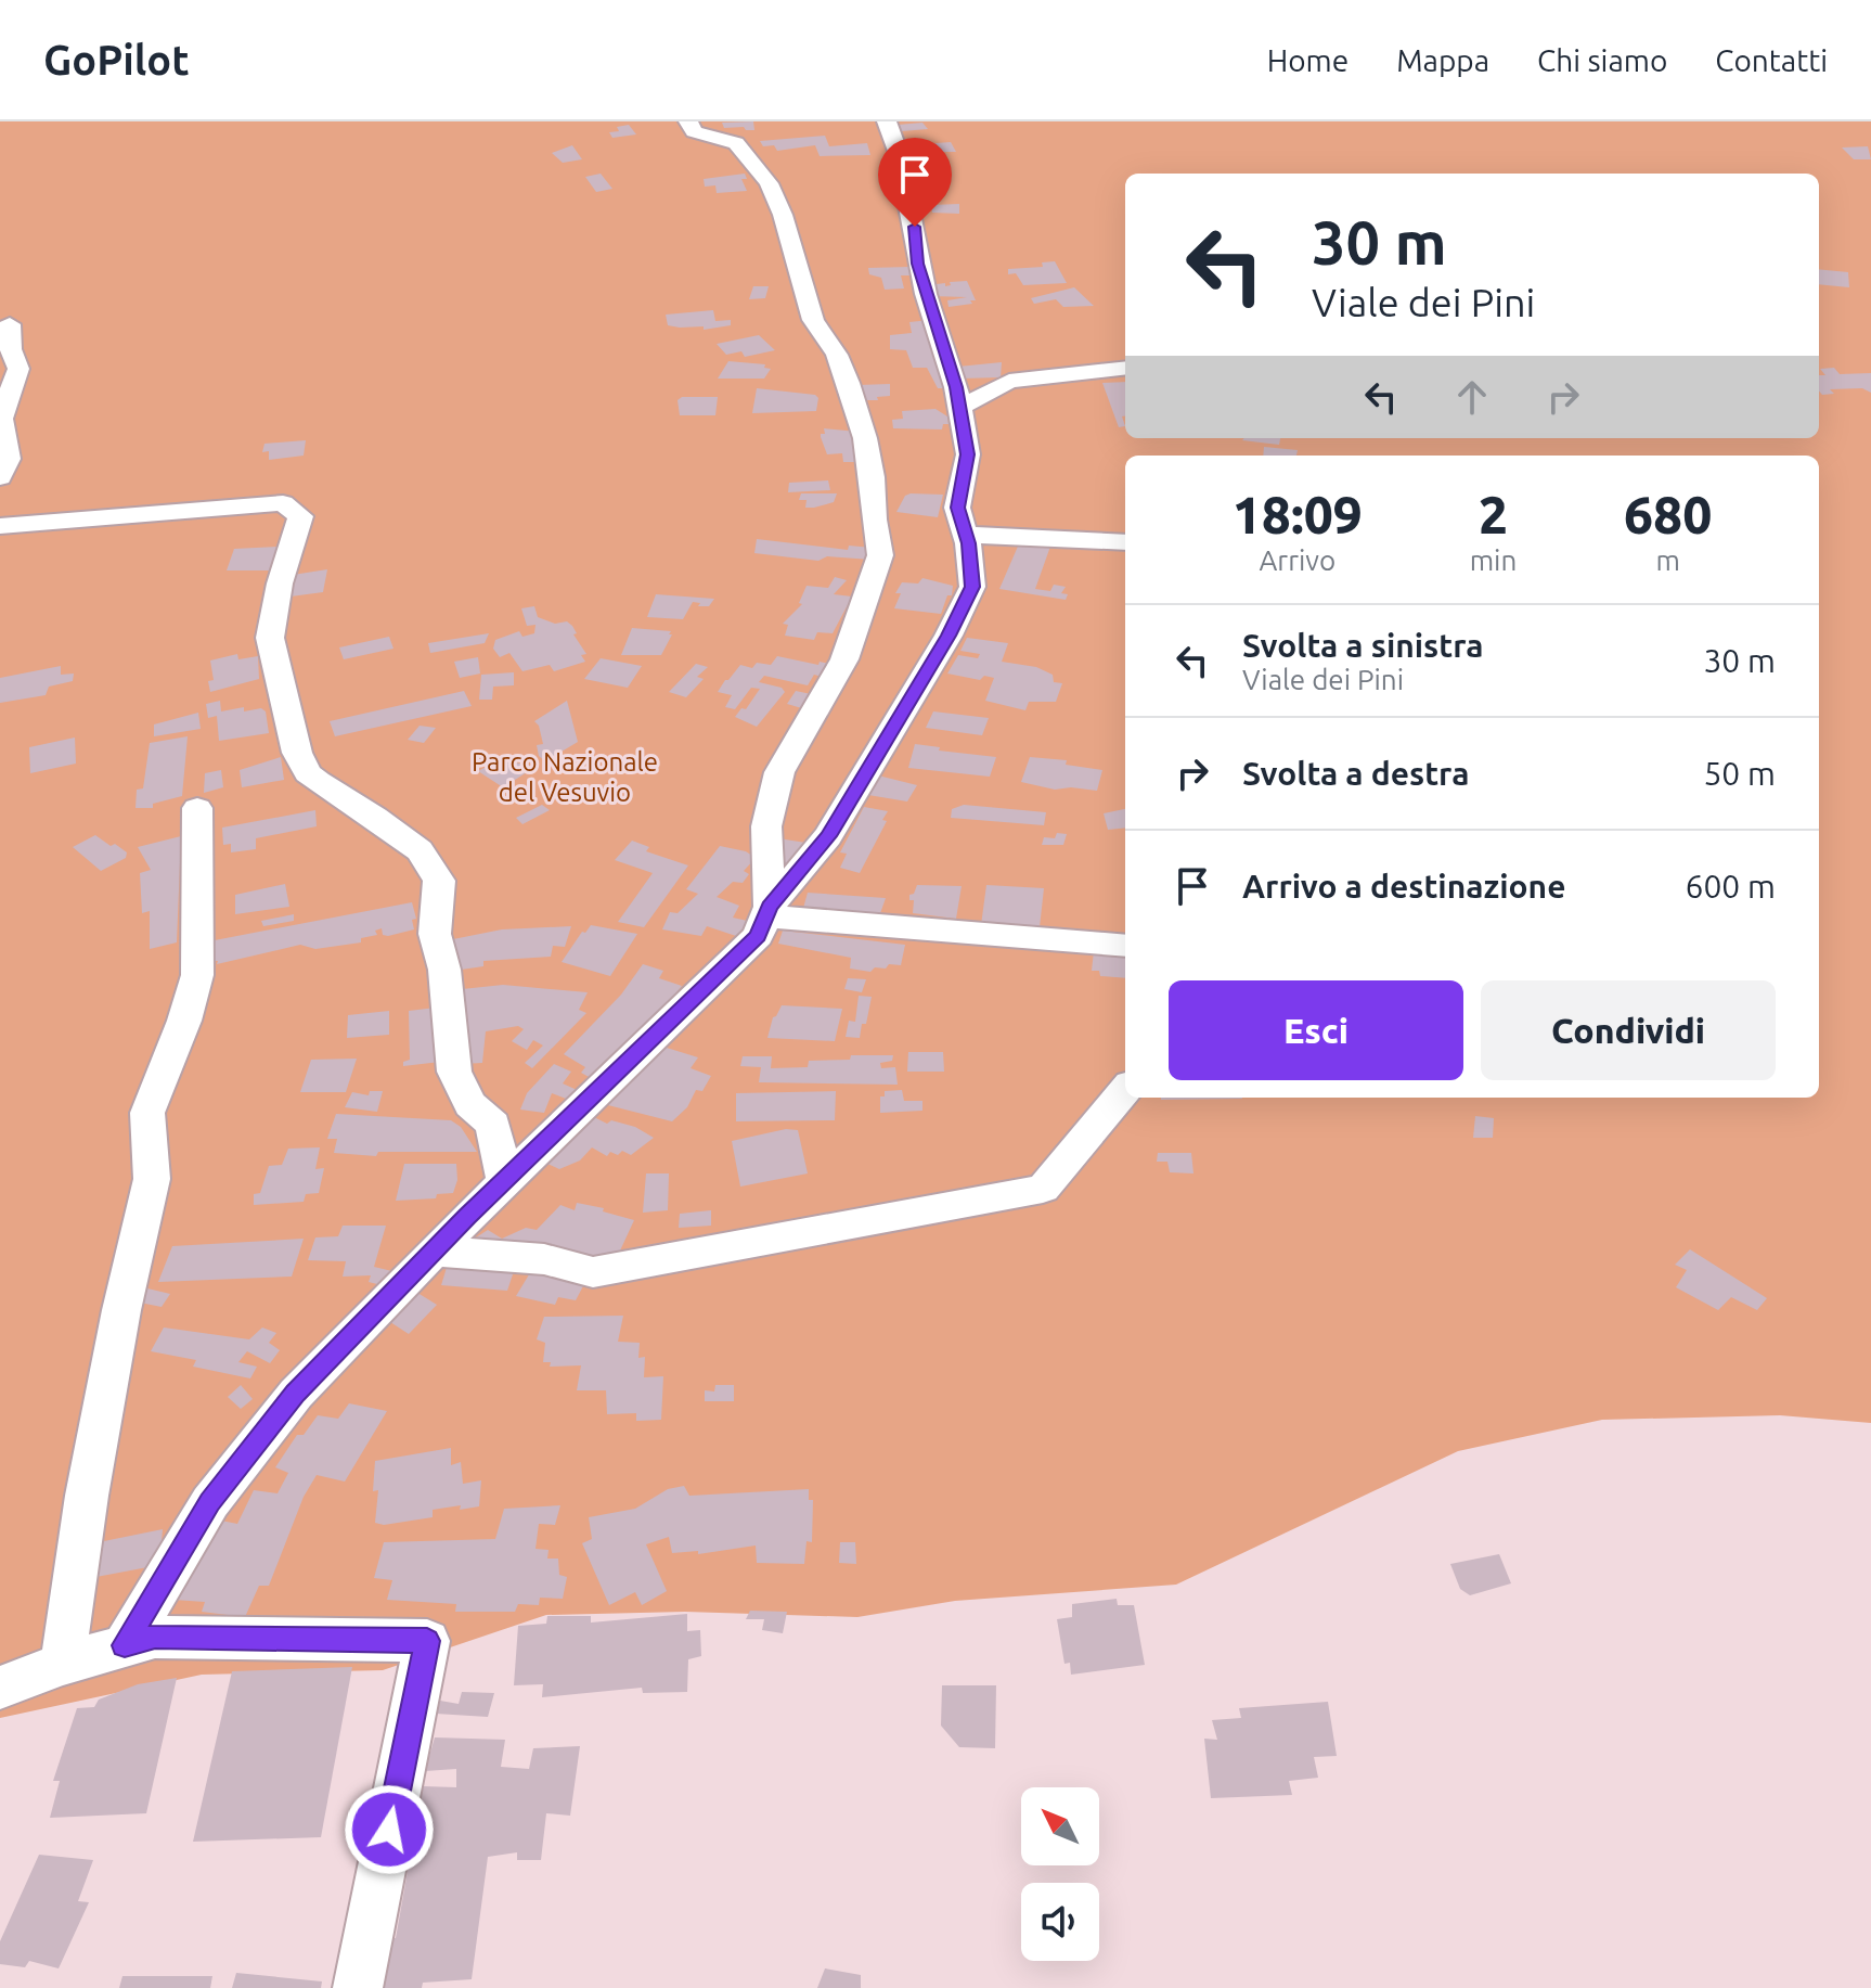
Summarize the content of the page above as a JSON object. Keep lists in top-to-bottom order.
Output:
{
  "parks": ["Parco Nazionale del Vesuvio"],
  "north": "top left",
  "page": {
    "header": "GoPilot",
    "nav": [
      "Home",
      "Mappa",
      "Chi siamo",
      "Contatti"
    ],
    "turn": ["30 m", "Viale dei Pini"],
    "eta": [
      "18:09",
      "Arrivo",
      "2",
      "min",
      "680",
      "m"
    ],
    "list": [
      {
        "name": "Svolta a sinistra",
        "note": "Viale dei Pini",
        "value": "30 m"
      },
      {
        "name": "Svolta a destra",
        "value": "50 m"
      },
      {
        "name": "Arrivo a destinazione",
        "value": "600 m"
      }
    ],
    "buttons": ["Esci", "Condividi"]
  }
}
